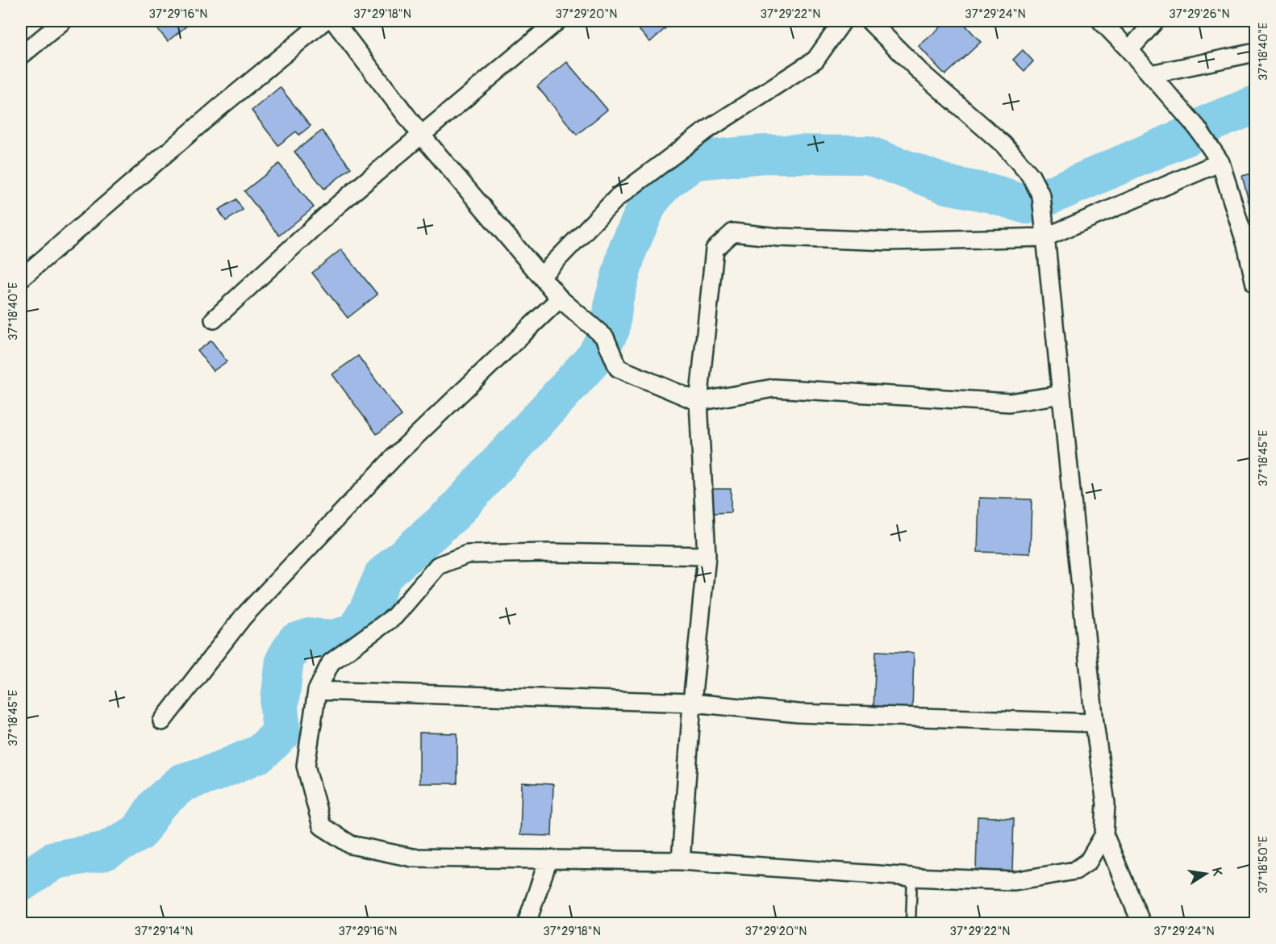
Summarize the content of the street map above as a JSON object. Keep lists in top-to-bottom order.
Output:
{
  "north": "right",
  "coordinates": [
    "37°29'16\"N",
    "37°29'18\"N",
    "37°29'20\"N",
    "37°29'22\"N",
    "37°29'24\"N",
    "37°29'26\"N",
    "37°18'40\"E",
    "37°18'45\"E",
    "37°18'50\"E",
    "37°29'14\"N"
  ]
}
